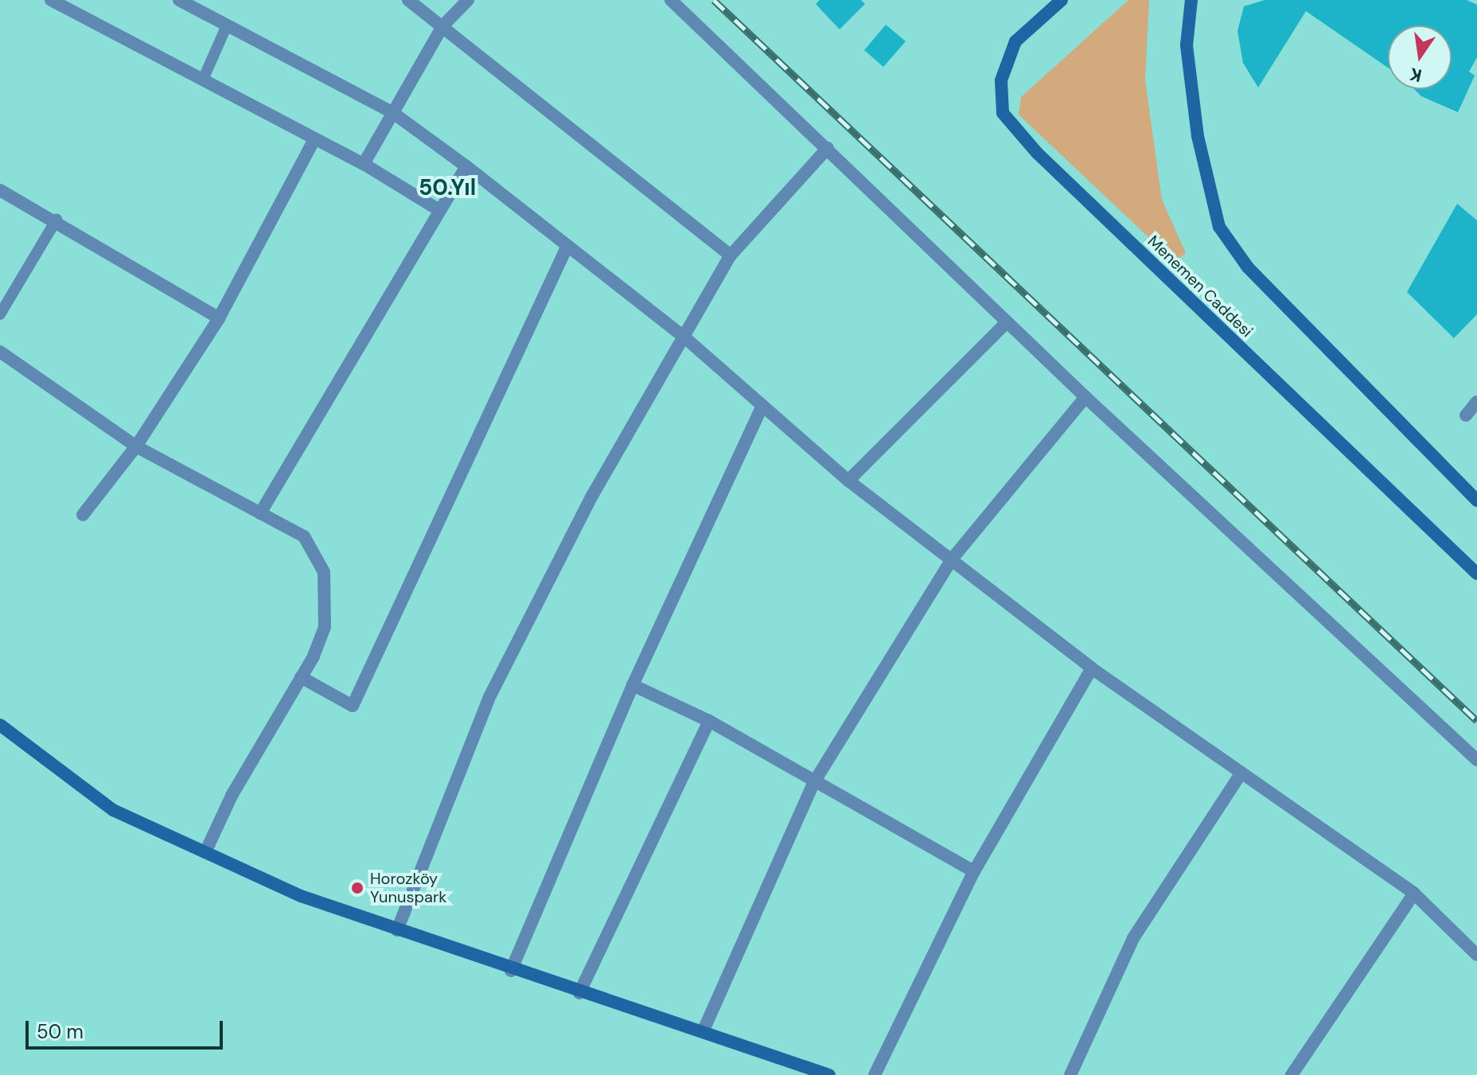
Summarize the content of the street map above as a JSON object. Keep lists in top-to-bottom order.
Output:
{
  "streets": {
    "main road": ["Menemen Caddesi"]
  },
  "districts": ["50.Yıl"],
  "places": ["Horozköy Yunuspark"],
  "scale_bar": "50 m",
  "north": "bottom"
}
